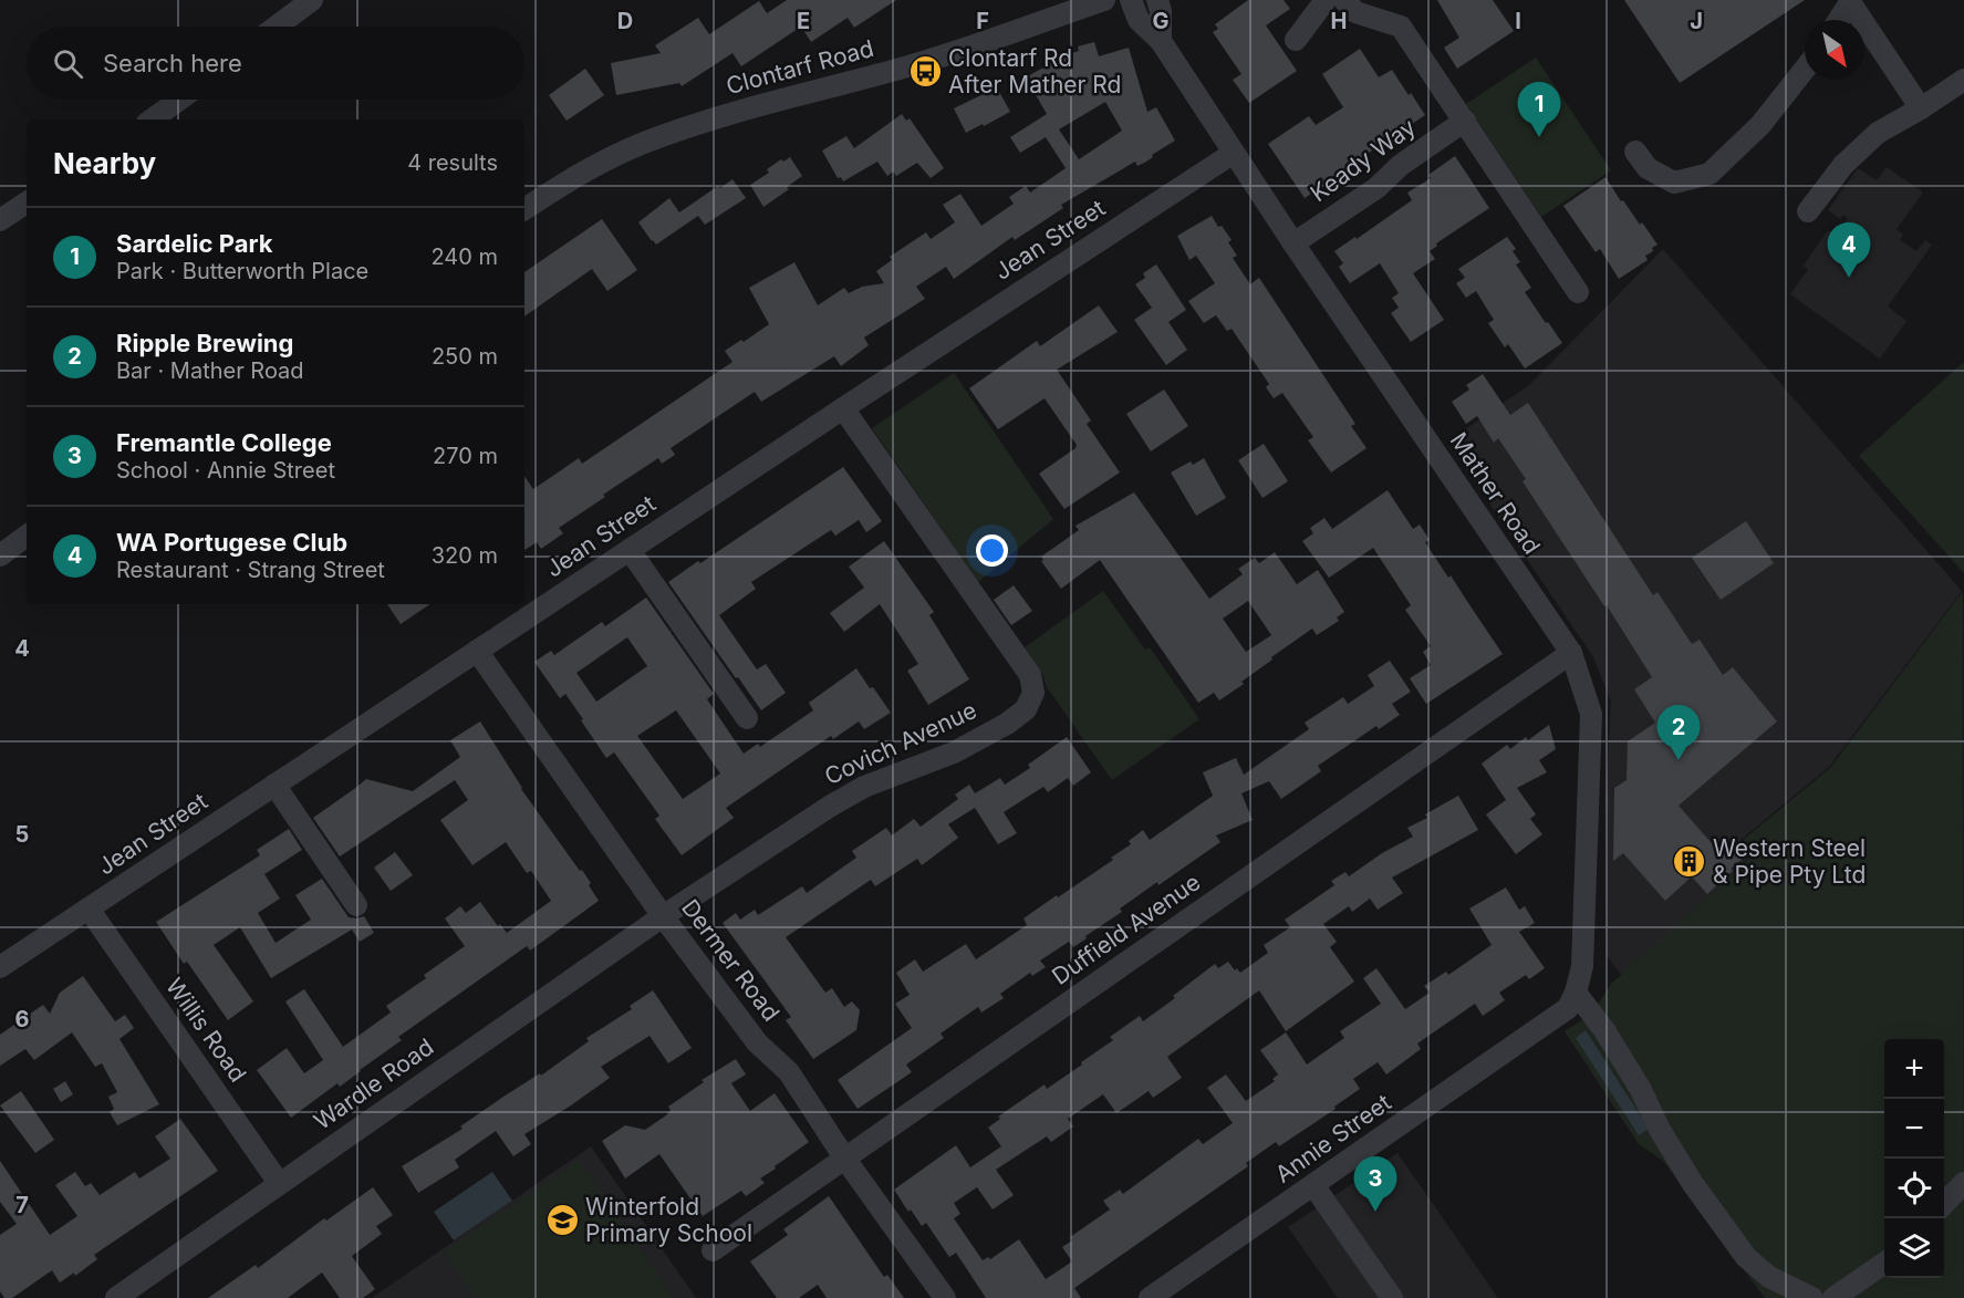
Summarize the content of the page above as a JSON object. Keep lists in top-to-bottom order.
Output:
{
  "streets": {
    "street": [
      "Clontarf Road",
      "Keady Way",
      "Jean Street",
      "Mather Road",
      "Covich Avenue",
      "Duffield Avenue",
      "Dermer Road",
      "Willis Road",
      "Wardle Road",
      "Annie Street"
    ]
  },
  "crossings": [
    ["Keady Way", "Mather Road"],
    ["Jean Street", "Mather Road"],
    ["Jean Street", "Covich Avenue"],
    ["Jean Street", "Dermer Road"],
    ["Jean Street", "Willis Road"],
    ["Mather Road", "Duffield Avenue"],
    ["Mather Road", "Annie Street"],
    ["Covich Avenue", "Dermer Road"],
    ["Covich Avenue", "Wardle Road"],
    ["Duffield Avenue", "Dermer Road"],
    ["Dermer Road", "Wardle Road"],
    ["Willis Road", "Wardle Road"]
  ],
  "places": {
    "bus stop": ["Clontarf Rd After Mather Rd"],
    "building": ["Western Steel & Pipe Pty Ltd"],
    "school or university": ["Winterfold Primary School"]
  },
  "north": "bottom right",
  "page": {
    "search": "Search here",
    "pins": [
      "1",
      "4",
      "2",
      "3"
    ],
    "heading": ["Nearby", "4 results"],
    "list": [
      {
        "mark": "1",
        "name": "Sardelic Park",
        "note": "Park · Butterworth Place",
        "value": "240 m"
      },
      {
        "mark": "2",
        "name": "Ripple Brewing",
        "note": "Bar · Mather Road",
        "value": "250 m"
      },
      {
        "mark": "3",
        "name": "Fremantle College",
        "note": "School · Annie Street",
        "value": "270 m"
      },
      {
        "mark": "4",
        "name": "WA Portugese Club",
        "note": "Restaurant · Strang Street",
        "value": "320 m"
      }
    ],
    "map_buttons": ["+", "−"]
  },
  "grid": {
    "columns": [
      "D",
      "E",
      "F",
      "G",
      "H",
      "I",
      "J"
    ],
    "rows": [
      "4",
      "5",
      "6",
      "7"
    ]
  }
}
